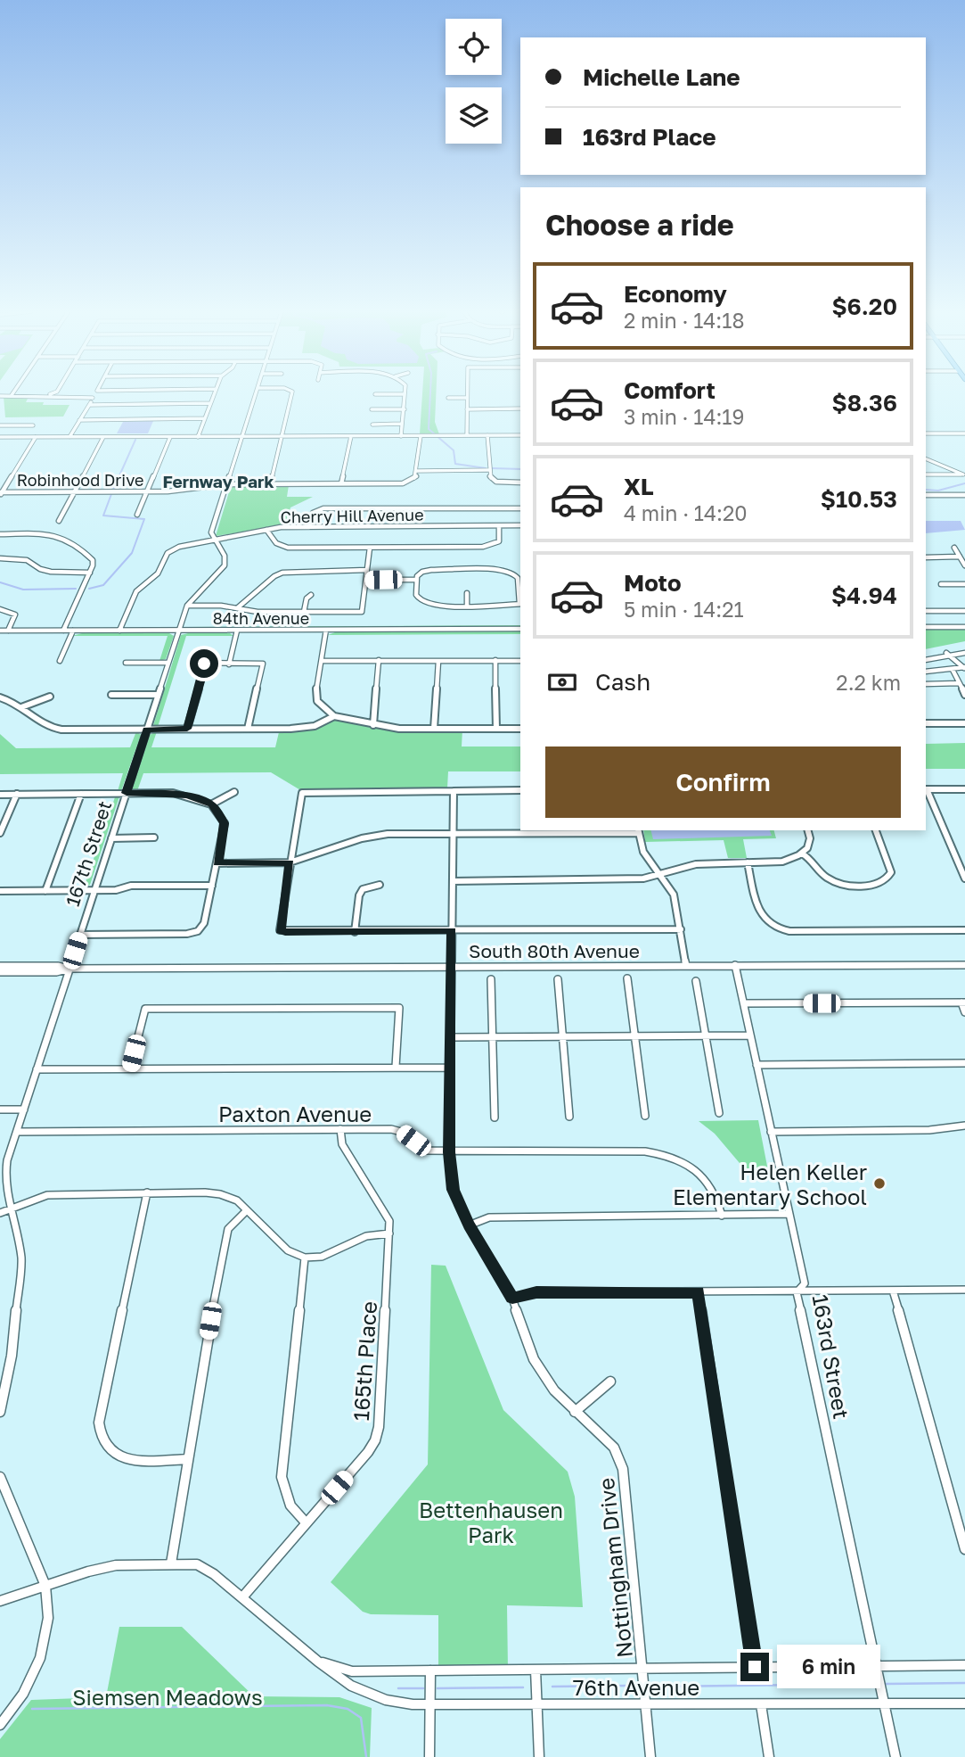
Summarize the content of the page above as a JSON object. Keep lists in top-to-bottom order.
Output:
{
  "streets": {
    "street": [
      "Robinhood Drive",
      "Cherry Hill Avenue",
      "84th Avenue",
      "167th Street",
      "South 80th Avenue",
      "Paxton Avenue",
      "163rd Street",
      "165th Place",
      "Nottingham Drive",
      "76th Avenue"
    ]
  },
  "crossings": [
    ["Robinhood Drive", "167th Street"],
    ["Cherry Hill Avenue", "84th Avenue"],
    ["Cherry Hill Avenue", "167th Street"],
    ["84th Avenue", "167th Street"],
    ["167th Street", "South 80th Avenue"],
    ["167th Street", "Paxton Avenue"],
    ["South 80th Avenue", "163rd Street"],
    ["South 80th Avenue", "Nottingham Drive"],
    ["Paxton Avenue", "165th Place"],
    ["Paxton Avenue", "Nottingham Drive"],
    ["163rd Street", "76th Avenue"],
    ["165th Place", "76th Avenue"],
    ["Nottingham Drive", "76th Avenue"]
  ],
  "districts": ["Fernway Park"],
  "parks": ["Bettenhausen Park", "Siemsen Meadows"],
  "places": ["Helen Keller Elementary School"],
  "page": {
    "banner": ["Michelle Lane", "163rd Place"],
    "heading": "Choose a ride",
    "list": [
      {
        "name": "Economy",
        "note": "2 min · 14:18",
        "value": "$6.20"
      },
      {
        "name": "Comfort",
        "note": "3 min · 14:19",
        "value": "$8.36"
      },
      {
        "name": "XL",
        "note": "4 min · 14:20",
        "value": "$10.53"
      },
      {
        "name": "Moto",
        "note": "5 min · 14:21",
        "value": "$4.94"
      }
    ],
    "pay": ["Cash", "2.2 km"],
    "buttons": "Confirm",
    "bubble": "6 min"
  }
}
